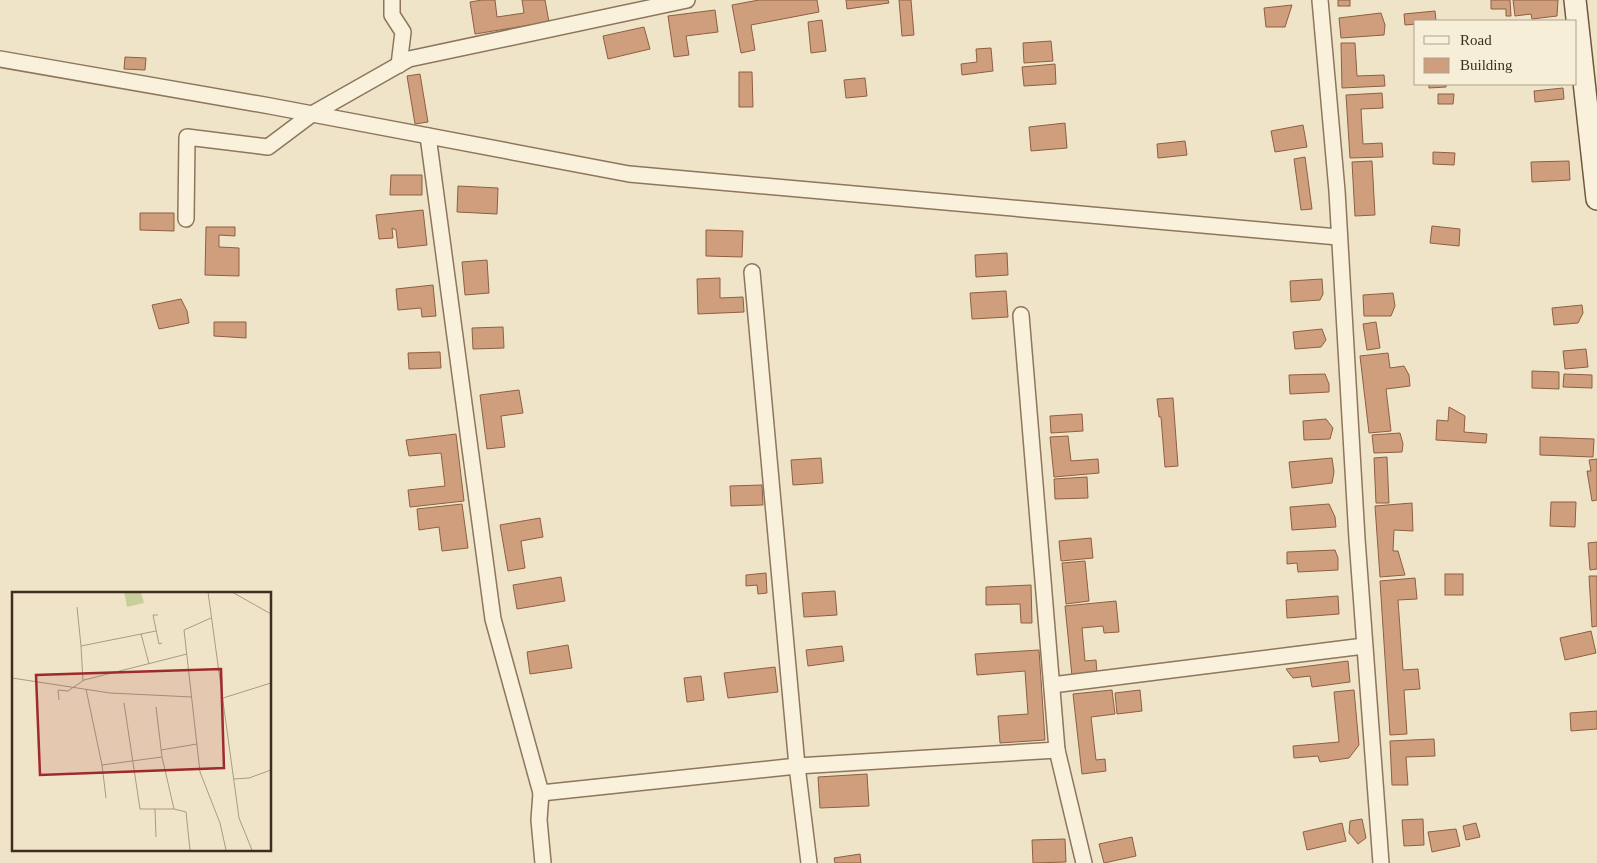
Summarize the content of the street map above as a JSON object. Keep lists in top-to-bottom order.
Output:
{
  "legend": ["Road", "Building"]
}
